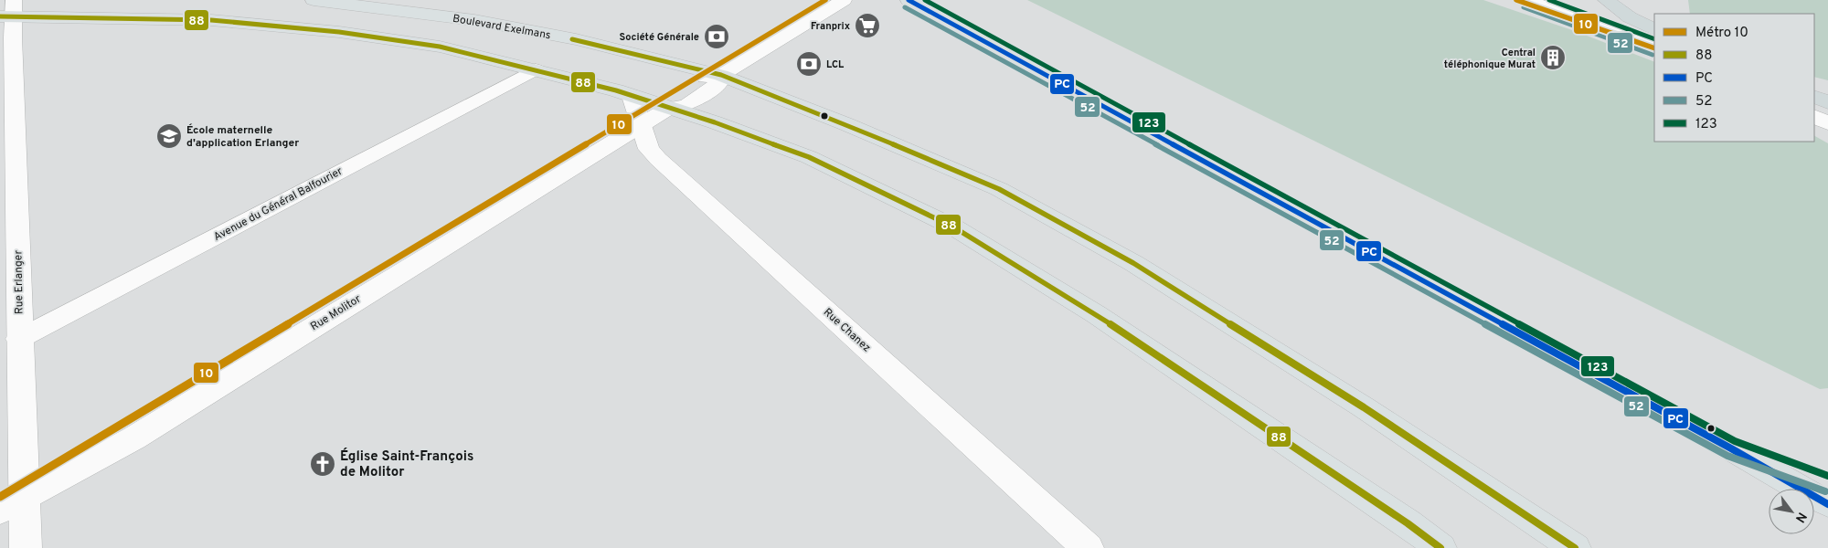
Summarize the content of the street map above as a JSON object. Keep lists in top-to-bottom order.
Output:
{
  "streets": {
    "main road": ["Boulevard Exelmans"],
    "street": [
      "Avenue du Général Balfourier",
      "Rue Erlanger",
      "Rue Molitor",
      "Rue Chanez"
    ]
  },
  "crossings": [
    ["Boulevard Exelmans", "Rue Molitor"],
    ["Avenue du Général Balfourier", "Rue Erlanger"],
    ["Rue Erlanger", "Rue Molitor"],
    ["Rue Molitor", "Rue Chanez"]
  ],
  "places": {
    "supermarket": ["Franprix"],
    "bank": ["Société Générale", "LCL"],
    "building": ["Central téléphonique Murat"],
    "school or university": ["École maternelle d'application Erlanger"],
    "church": ["Église Saint-François de Molitor"]
  },
  "lines": [
    "metro line 10",
    "transit line PC",
    "transit line 123",
    "transit line 52",
    "transit line 88"
  ],
  "legend": [
    "Métro 10",
    "88",
    "PC",
    "52",
    "123"
  ],
  "north": "bottom right"
}
